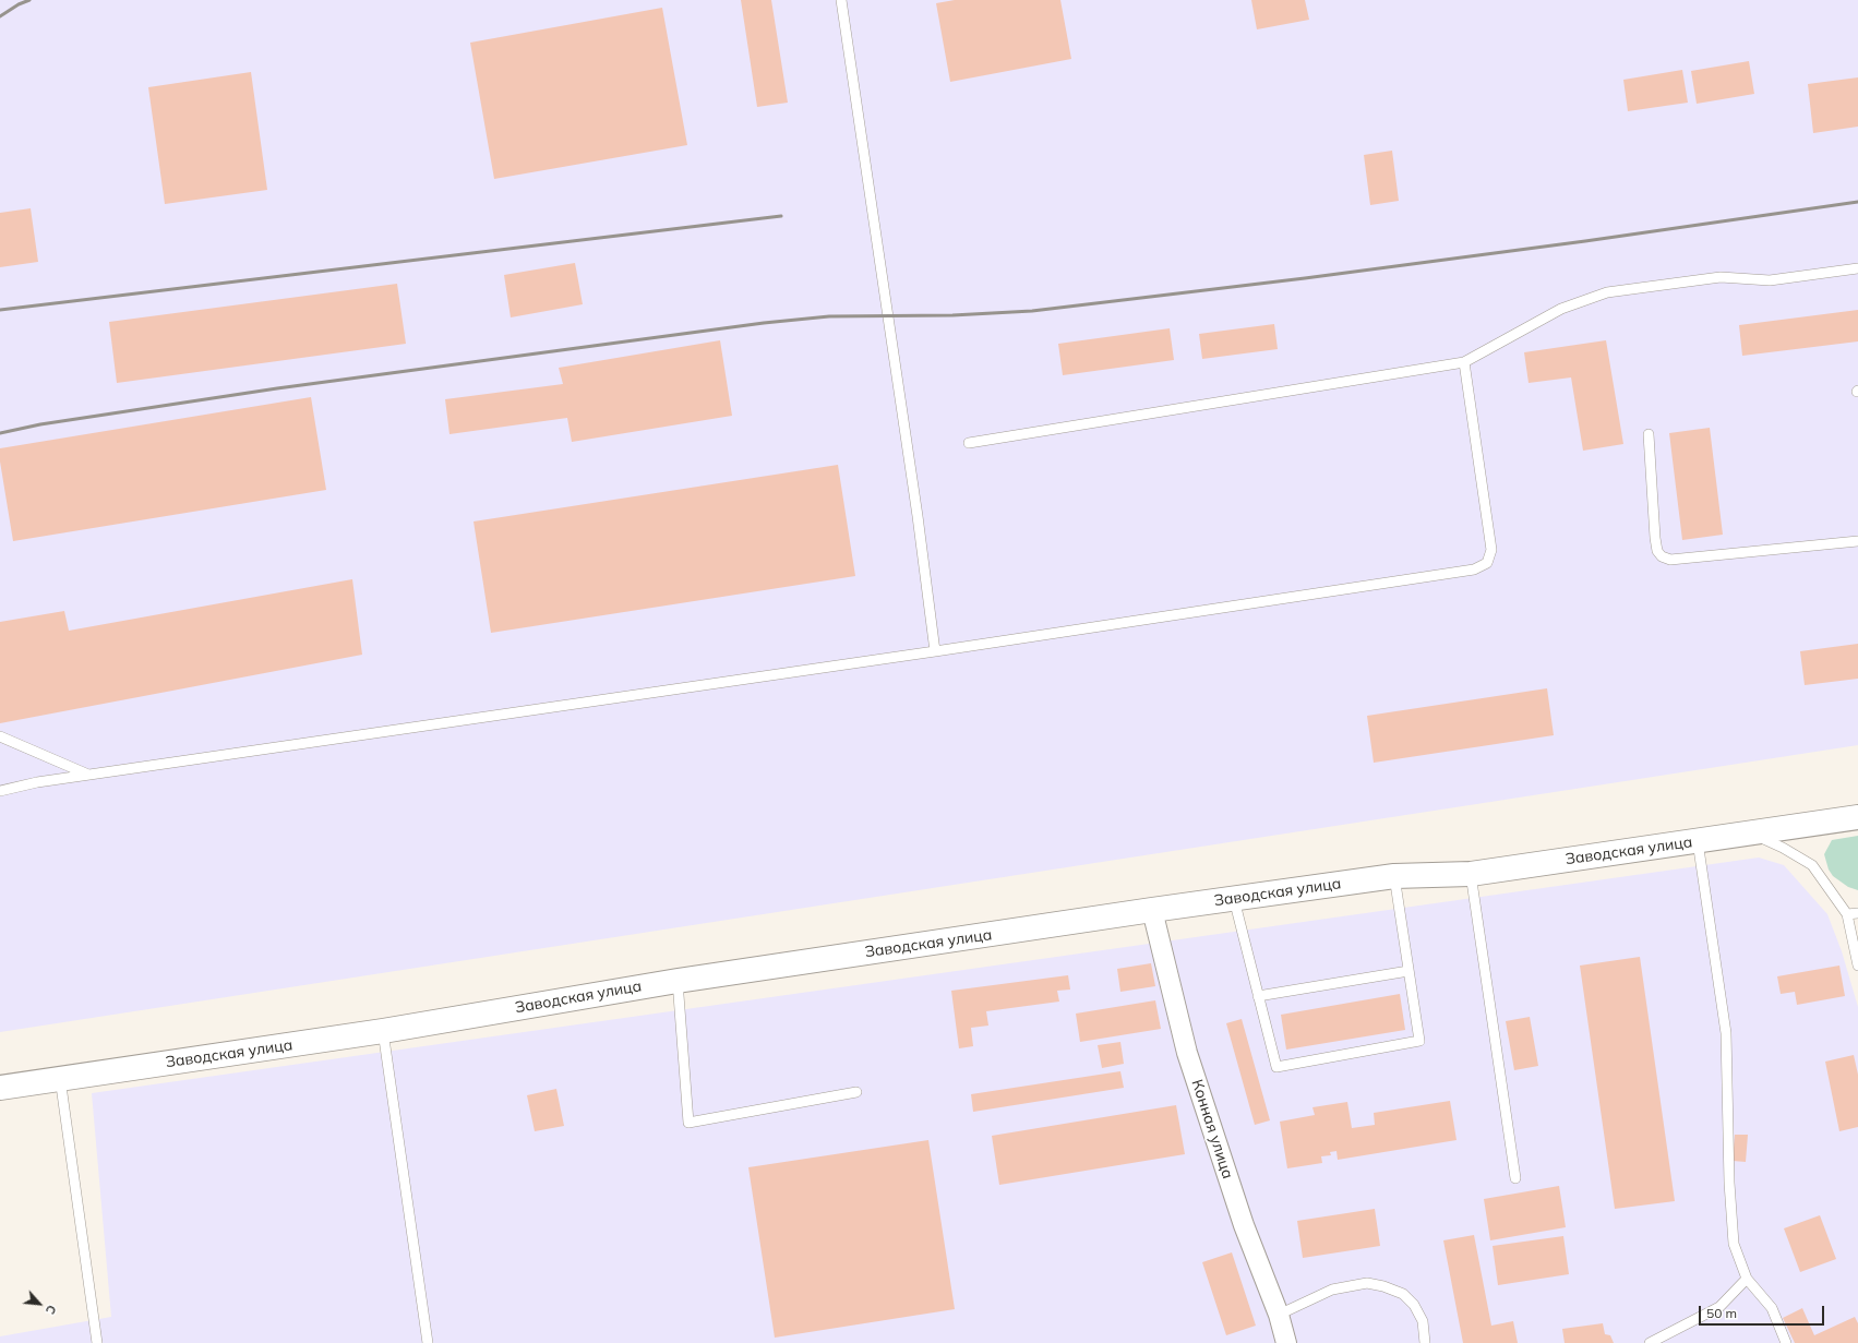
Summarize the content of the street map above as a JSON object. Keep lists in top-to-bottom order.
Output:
{
  "streets": {
    "street": ["Заводская улица", "Конная улица"]
  },
  "crossings": [
    ["Заводская улица", "Конная улица"]
  ],
  "scale_bar": "50 m",
  "north": "bottom right"
}
